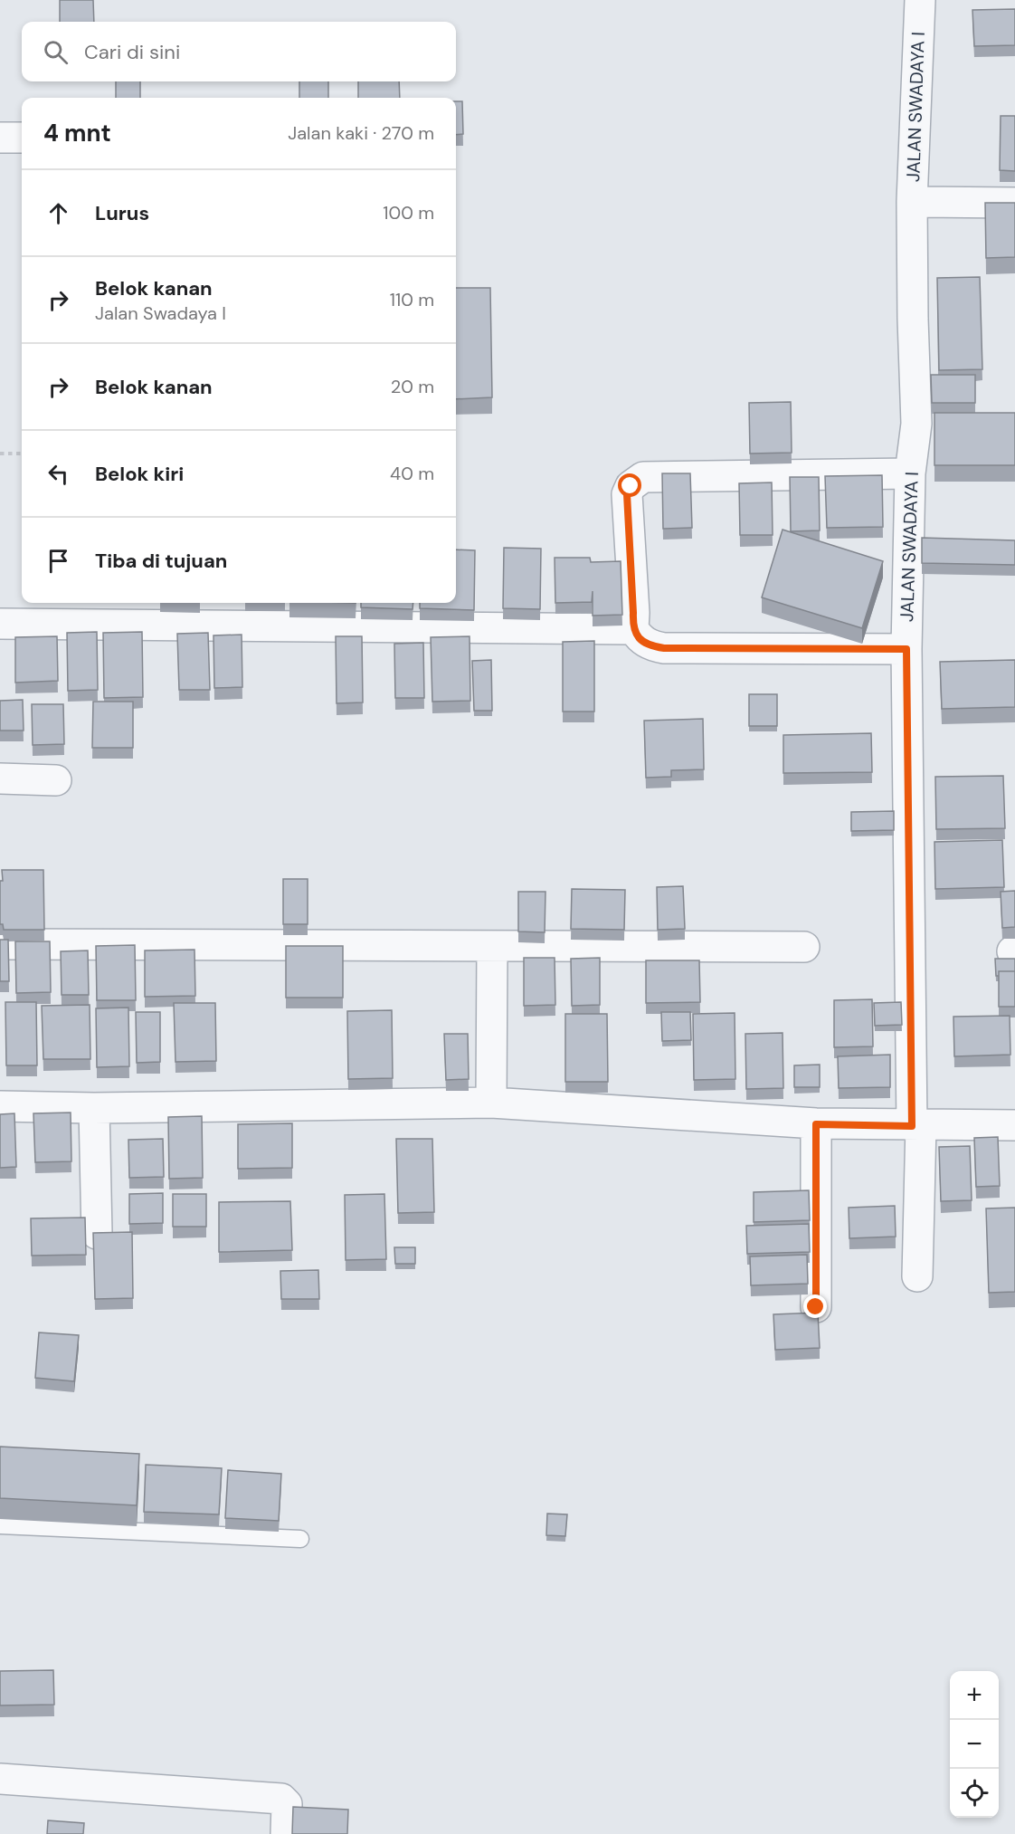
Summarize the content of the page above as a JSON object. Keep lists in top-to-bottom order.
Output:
{
  "streets": {
    "street": ["JALAN SWADAYA I"]
  },
  "page": {
    "search": "Cari di sini",
    "heading": ["4 mnt", "Jalan kaki · 270 m"],
    "list": [
      ["Lurus", "100 m"],
      ["Belok kanan", "Jalan Swadaya I", "110 m"],
      ["Belok kanan", "20 m"],
      ["Belok kiri", "40 m"],
      "Tiba di tujuan"
    ],
    "map_buttons": ["+", "−"]
  }
}
